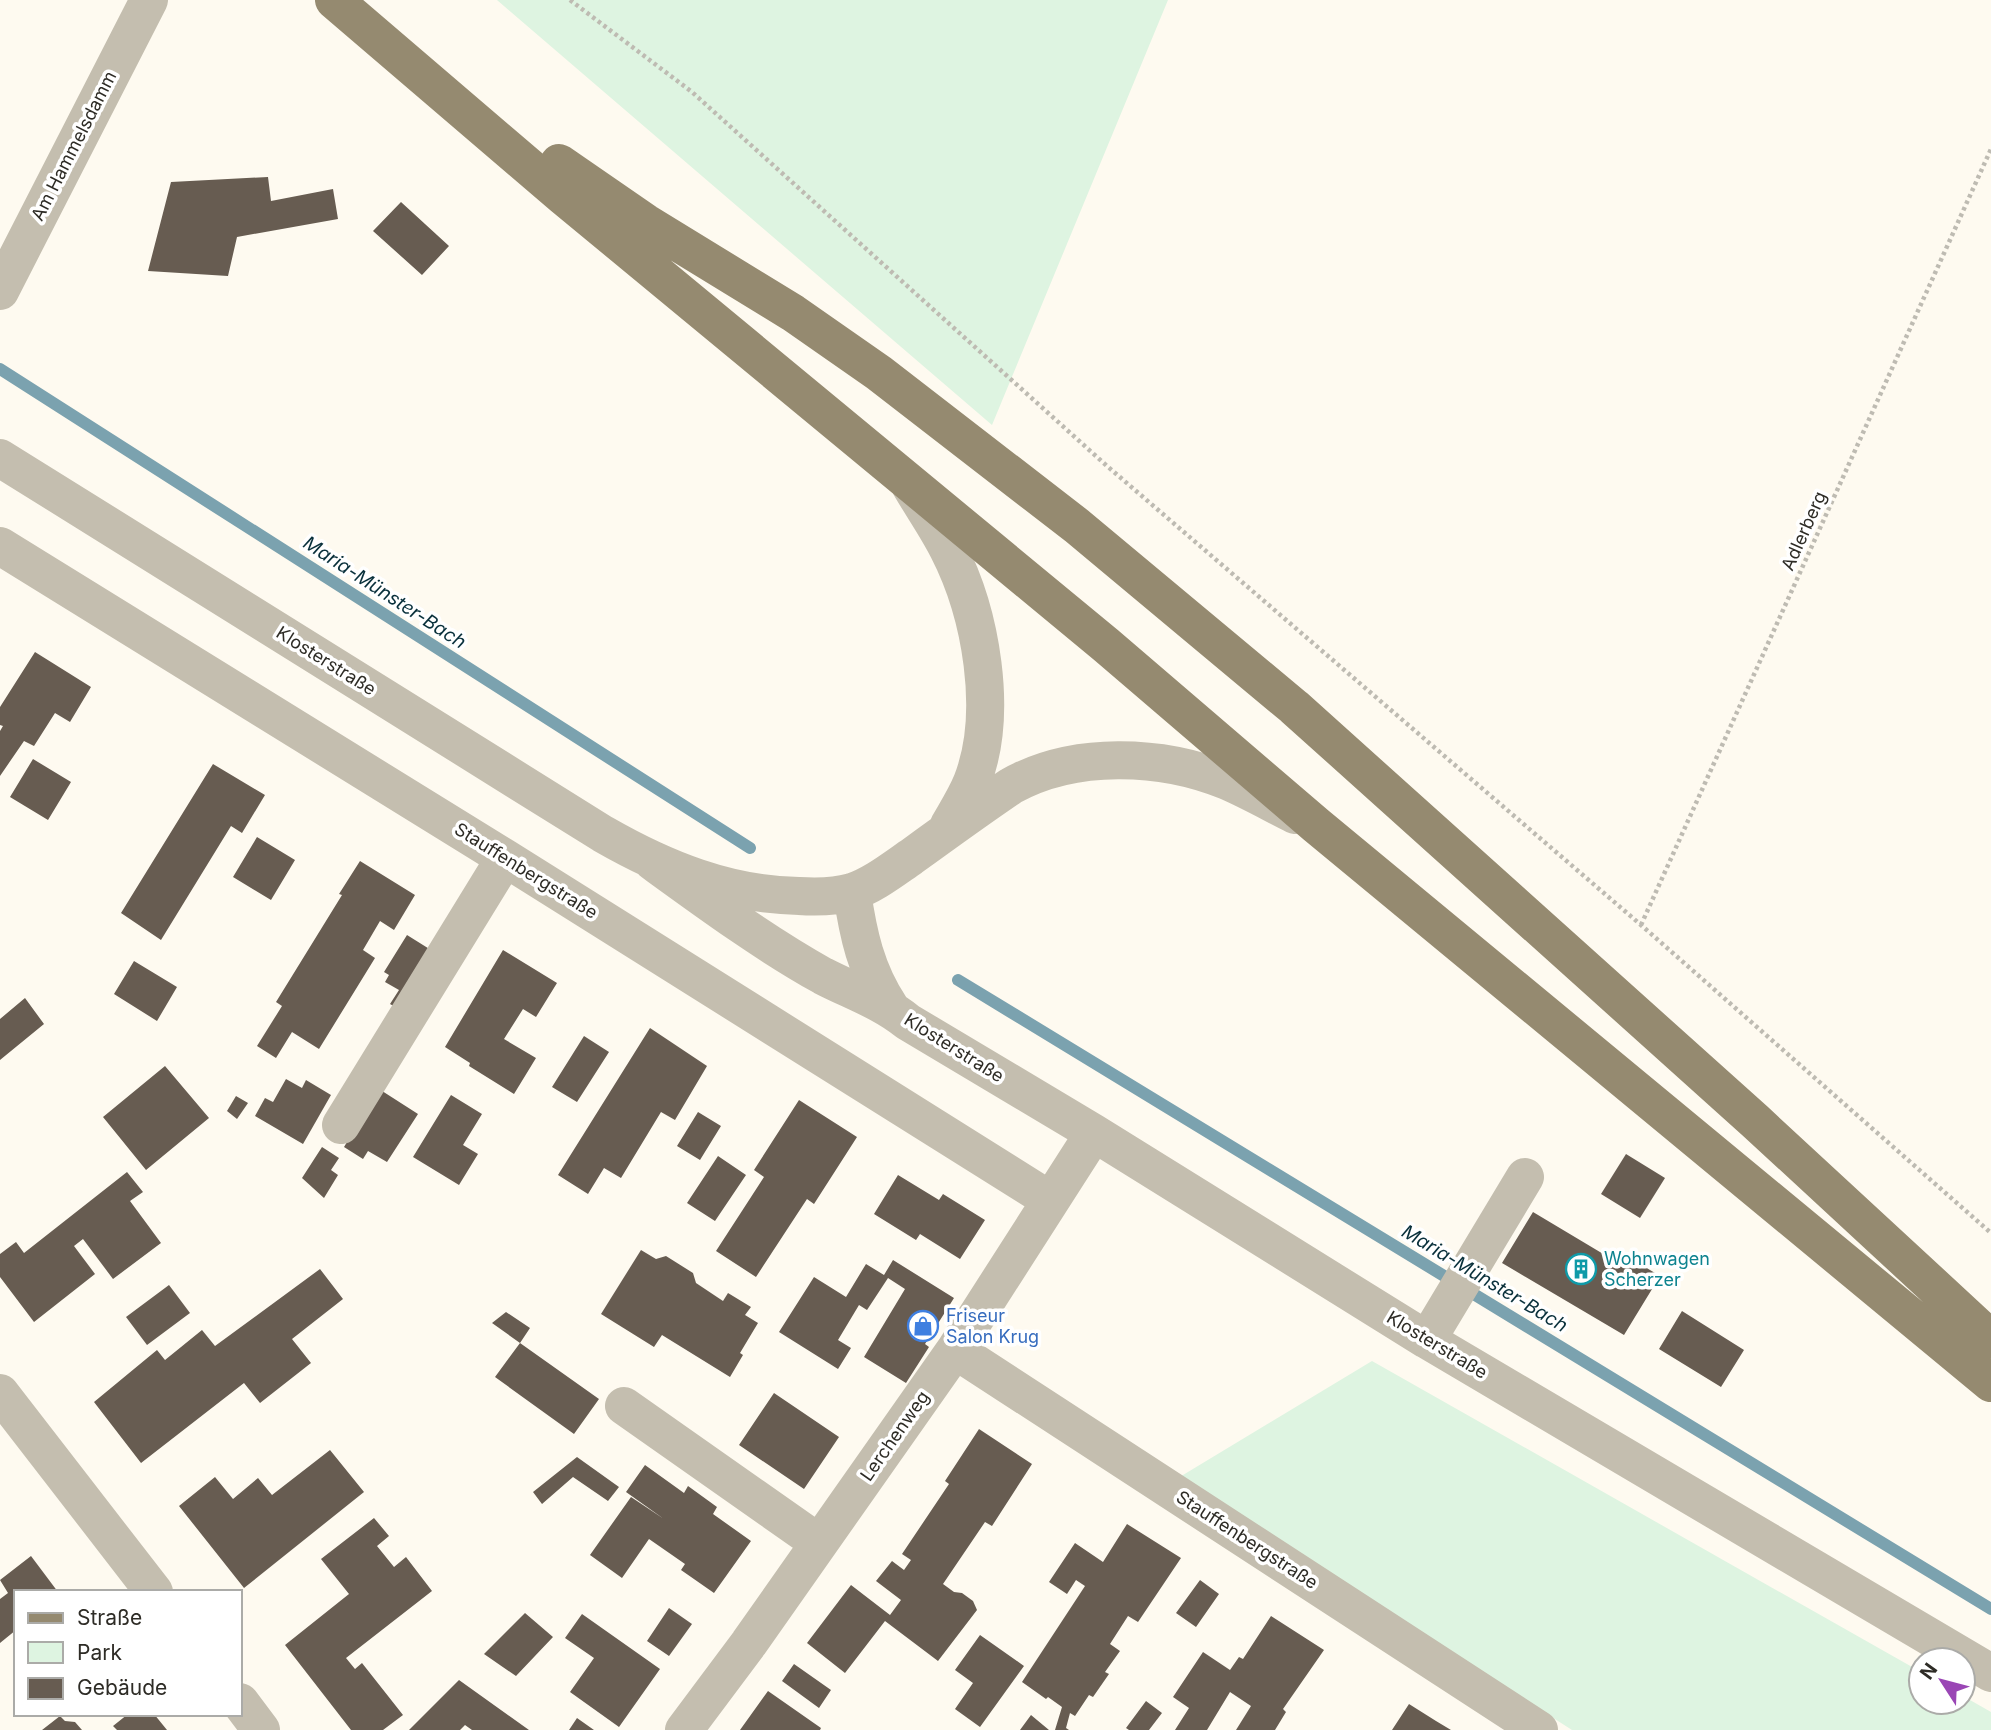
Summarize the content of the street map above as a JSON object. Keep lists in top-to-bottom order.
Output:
{
  "streets": {
    "street": [
      "Am Hammelsdamm",
      "Klosterstraße",
      "Stauffenbergstraße",
      "Lerchenweg"
    ],
    "path": ["Adlerberg"]
  },
  "crossings": [
    ["Klosterstraße", "Lerchenweg"],
    ["Stauffenbergstraße", "Lerchenweg"]
  ],
  "water": ["Maria-Münster-Bach"],
  "places": {
    "building": ["Wohnwagen Scherzer"],
    "shop": ["Friseur Salon Krug"]
  },
  "legend": ["Straße", "Park", "Gebäude"],
  "north": "top left"
}
